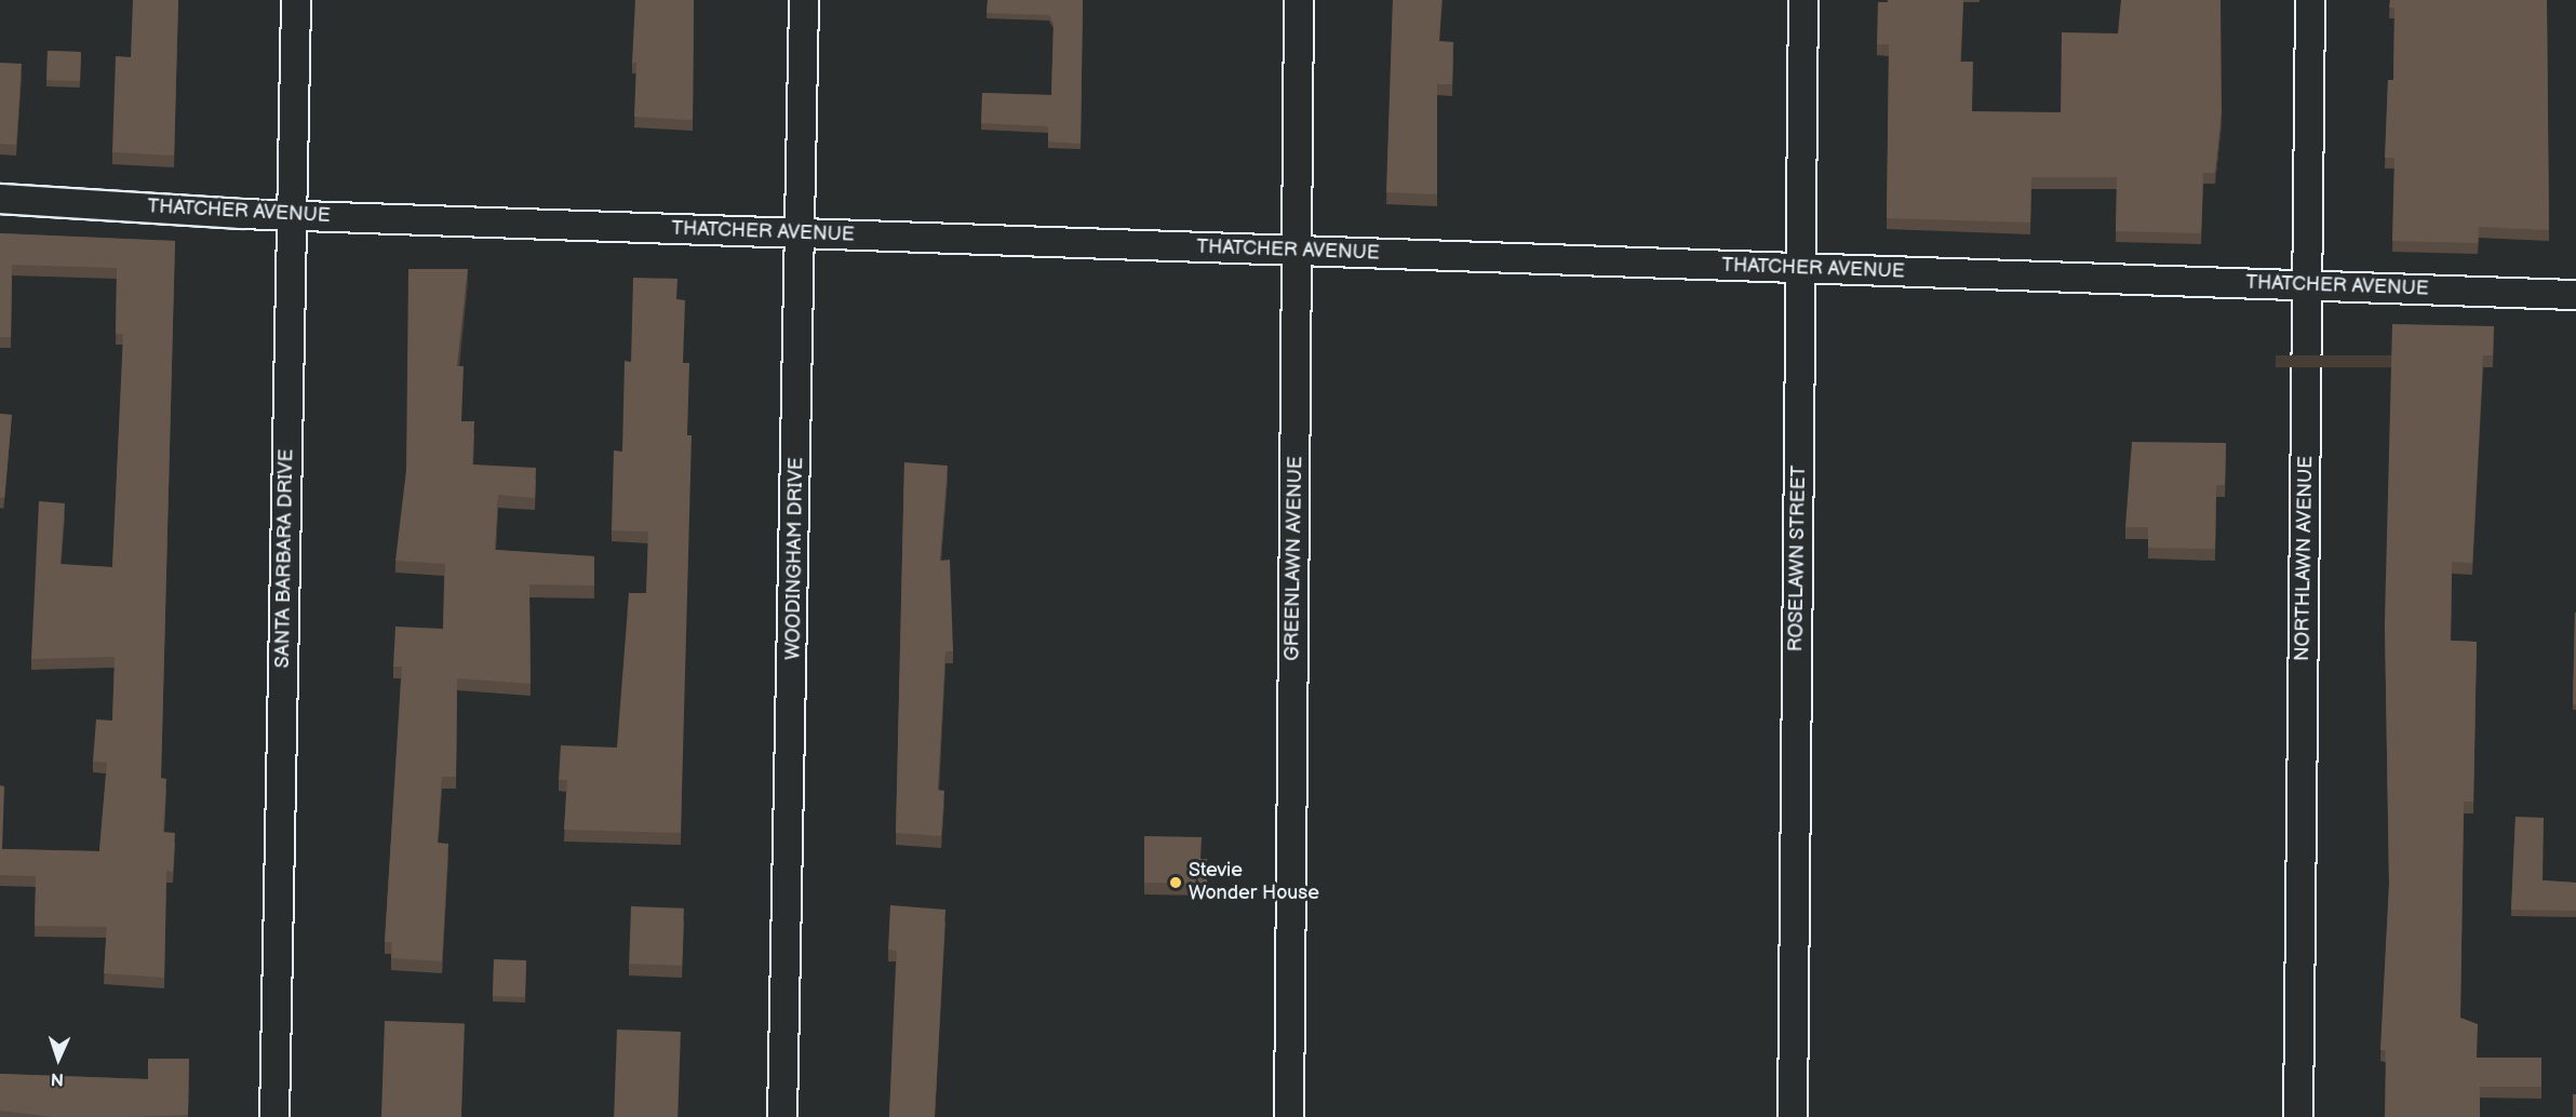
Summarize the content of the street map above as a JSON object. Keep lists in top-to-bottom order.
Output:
{
  "streets": {
    "street": [
      "THATCHER AVENUE",
      "SANTA BARBARA DRIVE",
      "WOODINGHAM DRIVE",
      "GREENLAWN AVENUE",
      "ROSELAWN STREET",
      "NORTHLAWN AVENUE"
    ]
  },
  "crossings": [
    ["THATCHER AVENUE", "SANTA BARBARA DRIVE"],
    ["THATCHER AVENUE", "WOODINGHAM DRIVE"],
    ["THATCHER AVENUE", "GREENLAWN AVENUE"],
    ["THATCHER AVENUE", "ROSELAWN STREET"],
    ["THATCHER AVENUE", "NORTHLAWN AVENUE"]
  ],
  "places": ["Stevie Wonder House"],
  "north": "bottom"
}
